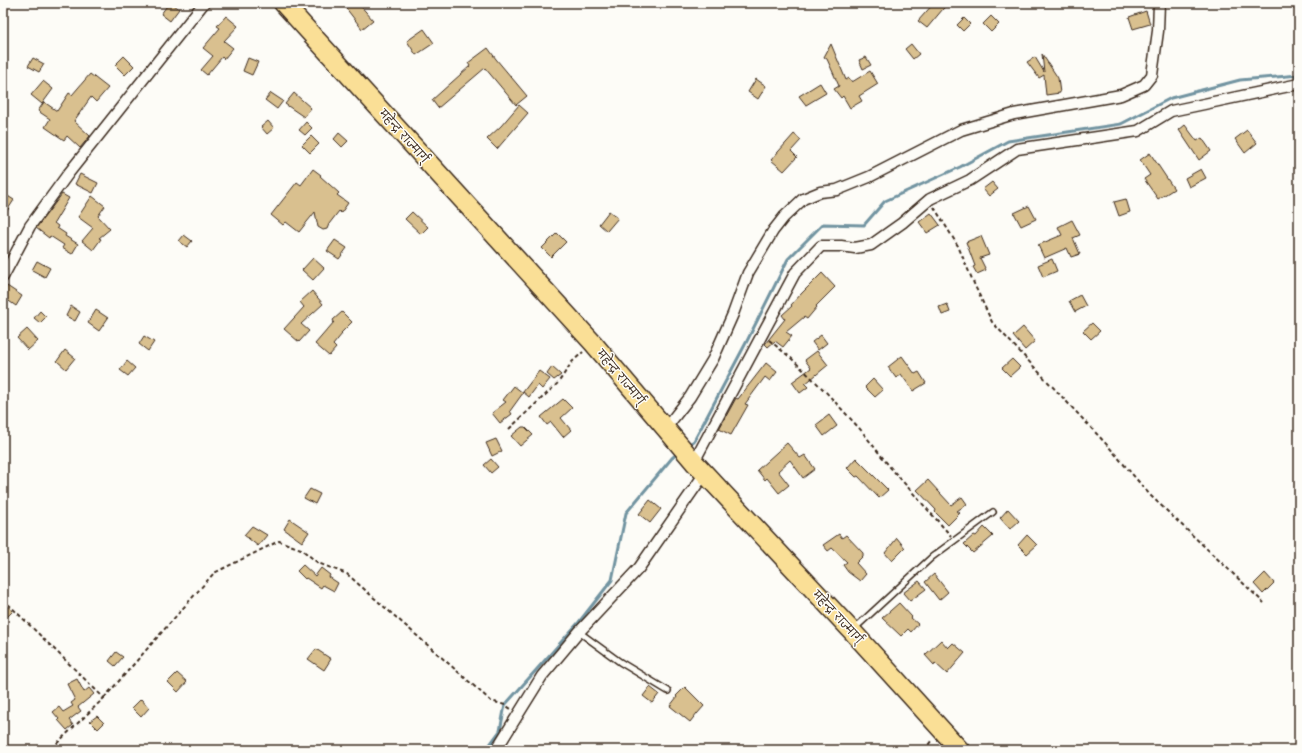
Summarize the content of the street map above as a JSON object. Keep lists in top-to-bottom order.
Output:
{
  "streets": {
    "highway": ["महेन्द्र राज्मार्ग्"]
  }
}
